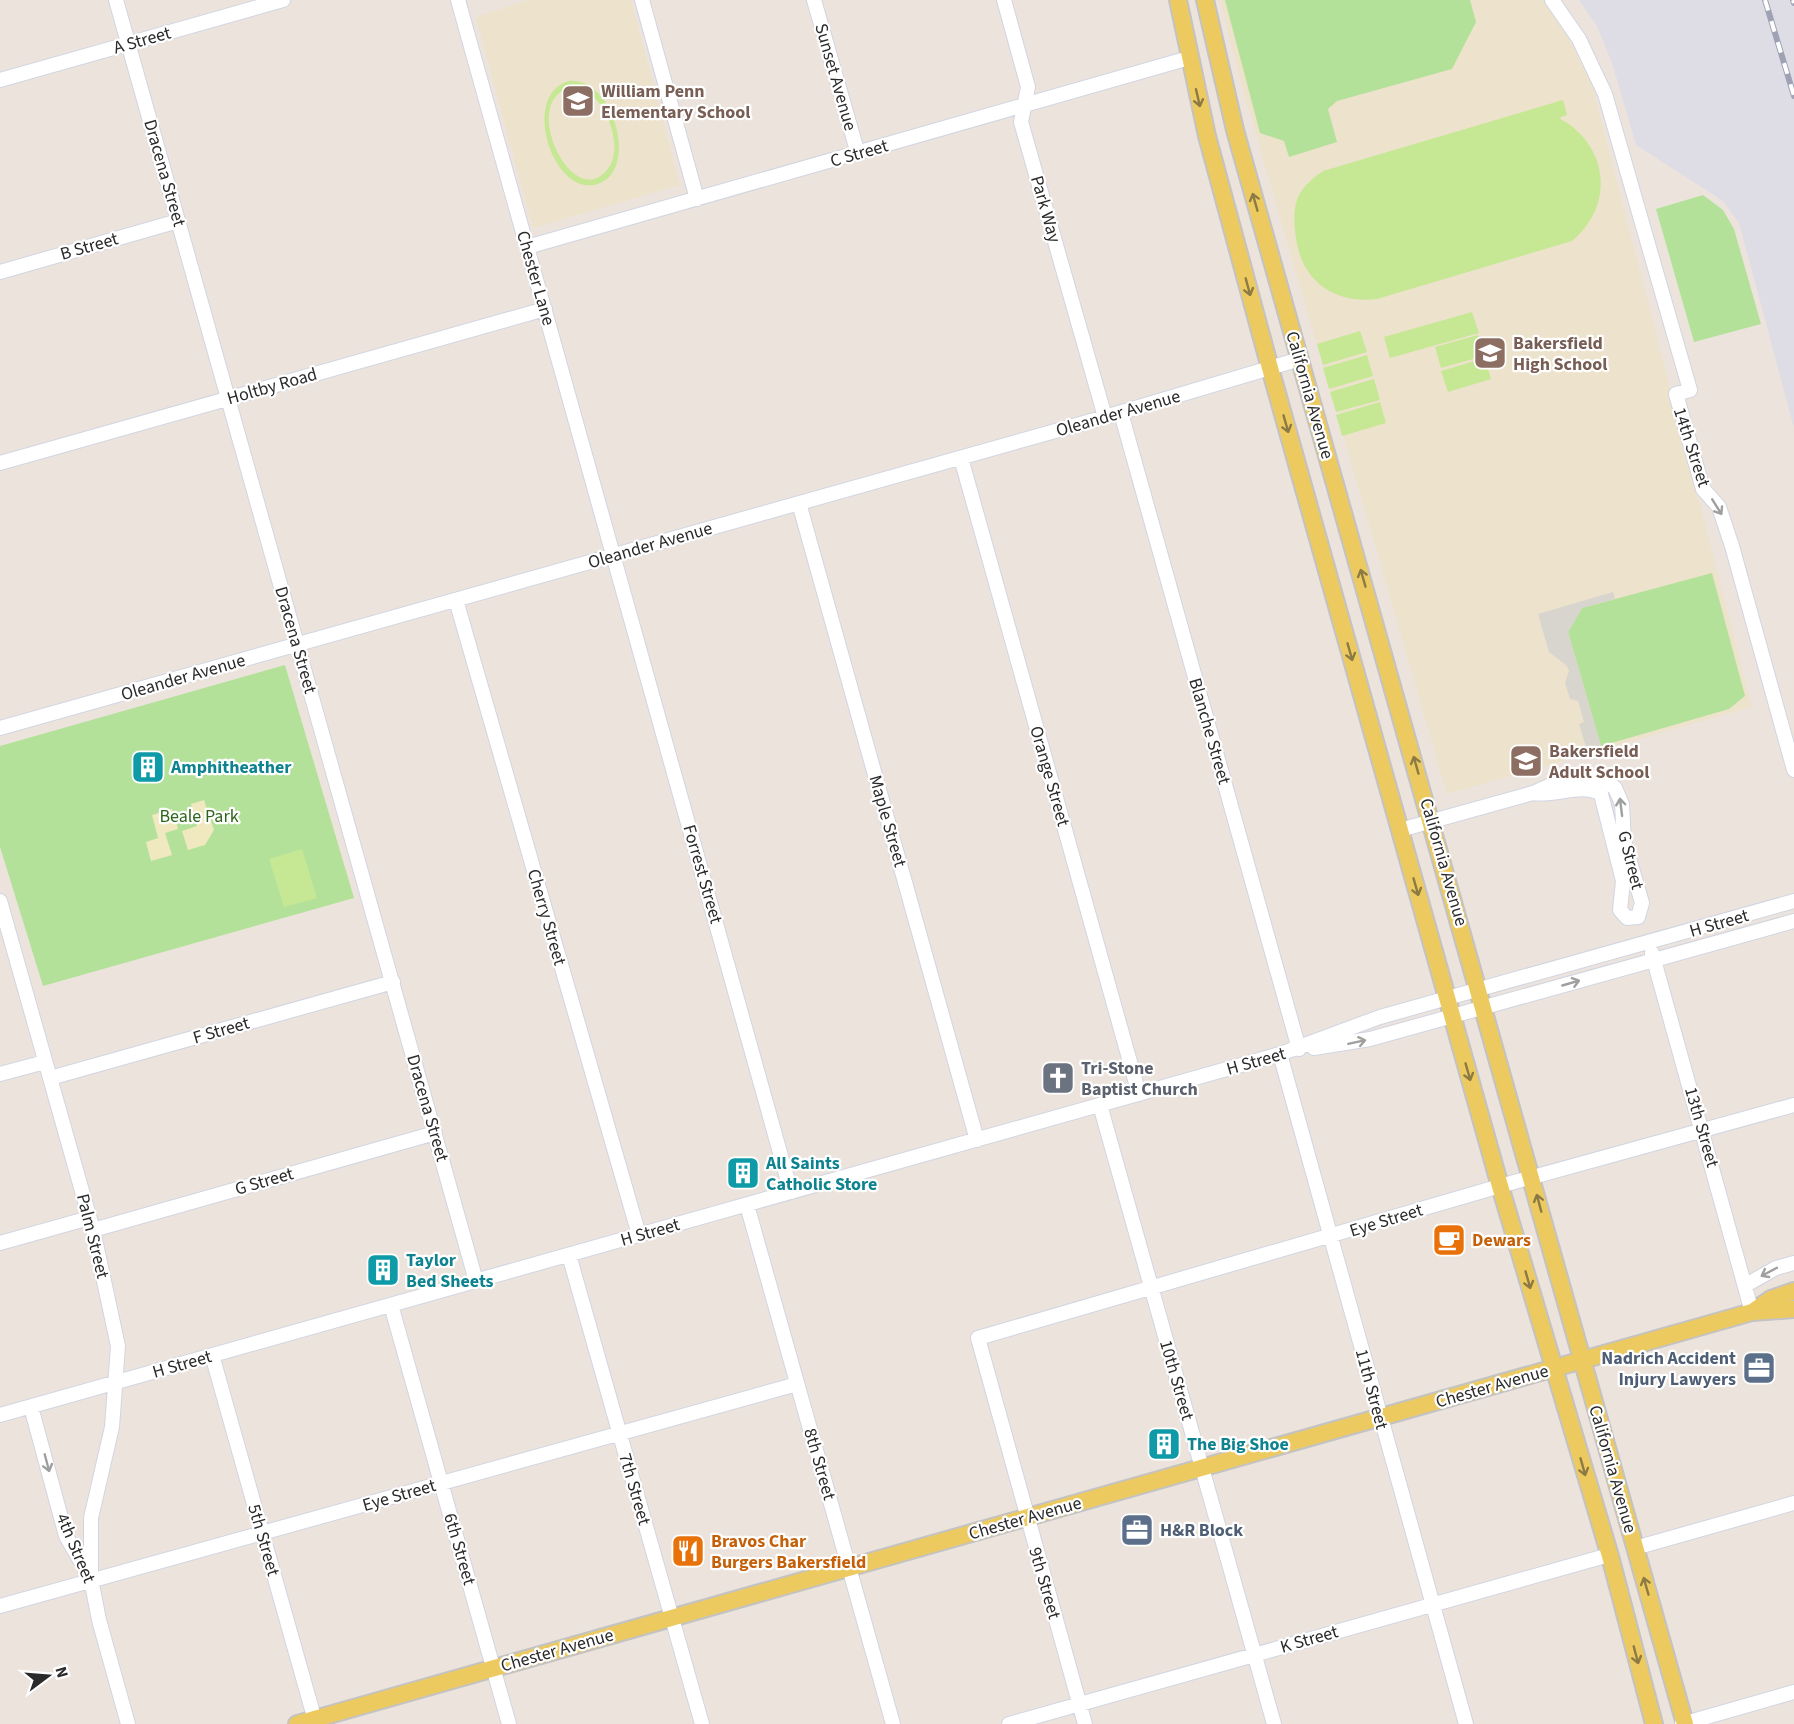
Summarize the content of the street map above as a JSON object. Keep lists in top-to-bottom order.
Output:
{
  "streets": {
    "main road": ["California Avenue", "Chester Avenue"],
    "street": [
      "A Street",
      "Sunset Avenue",
      "C Street",
      "Dracena Street",
      "Park Way",
      "B Street",
      "Chester Lane",
      "Holtby Road",
      "Oleander Avenue",
      "14th Street",
      "Blanche Street",
      "Orange Street",
      "Maple Street",
      "G Street",
      "Forrest Street",
      "Cherry Street",
      "H Street",
      "F Street",
      "13th Street",
      "Eye Street",
      "Palm Street",
      "10th Street",
      "11th Street",
      "8th Street",
      "7th Street",
      "5th Street",
      "4th Street",
      "6th Street",
      "9th Street",
      "K Street"
    ]
  },
  "crossings": [
    ["A Street", "Dracena Street"],
    ["Sunset Avenue", "C Street"],
    ["C Street", "Park Way"],
    ["C Street", "Chester Lane"],
    ["C Street", "California Avenue"],
    ["Dracena Street", "B Street"],
    ["Dracena Street", "Holtby Road"],
    ["Dracena Street", "Oleander Avenue"],
    ["Dracena Street", "G Street"],
    ["Dracena Street", "H Street"],
    ["Dracena Street", "F Street"],
    ["Park Way", "Oleander Avenue"],
    ["Chester Lane", "Holtby Road"],
    ["Chester Lane", "Oleander Avenue"],
    ["Chester Lane", "Forrest Street"],
    ["California Avenue", "Oleander Avenue"],
    ["California Avenue", "G Street"],
    ["California Avenue", "H Street"],
    ["California Avenue", "Eye Street"],
    ["California Avenue", "Chester Avenue"],
    ["California Avenue", "K Street"],
    ["Oleander Avenue", "Blanche Street"],
    ["Oleander Avenue", "Orange Street"],
    ["Oleander Avenue", "Maple Street"],
    ["Oleander Avenue", "Forrest Street"],
    ["Oleander Avenue", "Cherry Street"],
    ["Blanche Street", "H Street"],
    ["Orange Street", "H Street"],
    ["Maple Street", "H Street"],
    ["G Street", "Palm Street"],
    ["Forrest Street", "H Street"],
    ["Cherry Street", "H Street"],
    ["H Street", "13th Street"],
    ["H Street", "Palm Street"],
    ["H Street", "10th Street"],
    ["H Street", "11th Street"],
    ["H Street", "8th Street"],
    ["H Street", "7th Street"],
    ["H Street", "5th Street"],
    ["H Street", "4th Street"],
    ["H Street", "6th Street"],
    ["F Street", "Palm Street"],
    ["13th Street", "Eye Street"],
    ["13th Street", "Chester Avenue"],
    ["Eye Street", "Palm Street"],
    ["Eye Street", "10th Street"],
    ["Eye Street", "11th Street"],
    ["Eye Street", "8th Street"],
    ["Eye Street", "7th Street"],
    ["Eye Street", "5th Street"],
    ["Eye Street", "4th Street"],
    ["Eye Street", "6th Street"],
    ["Eye Street", "9th Street"],
    ["Palm Street", "4th Street"],
    ["10th Street", "Chester Avenue"],
    ["10th Street", "K Street"],
    ["Chester Avenue", "11th Street"],
    ["Chester Avenue", "8th Street"],
    ["Chester Avenue", "7th Street"],
    ["Chester Avenue", "5th Street"],
    ["Chester Avenue", "6th Street"],
    ["Chester Avenue", "9th Street"],
    ["11th Street", "K Street"],
    ["9th Street", "K Street"]
  ],
  "one_way": ["14th Street", "4th Street"],
  "parks": ["Beale Park"],
  "places": {
    "school or university": ["William Penn Elementary School", "Bakersfield High School", "Bakersfield Adult School"],
    "building": [
      "Amphitheather",
      "All Saints Catholic Store",
      "Taylor Bed Sheets",
      "The Big Shoe"
    ],
    "church": ["Tri-Stone Baptist Church"],
    "cafe": ["Dewars"],
    "office": ["Nadrich Accident Injury Lawyers", "H&R Block"],
    "restaurant": ["Bravos Char Burgers Bakersfield"]
  },
  "north": "right"
}
